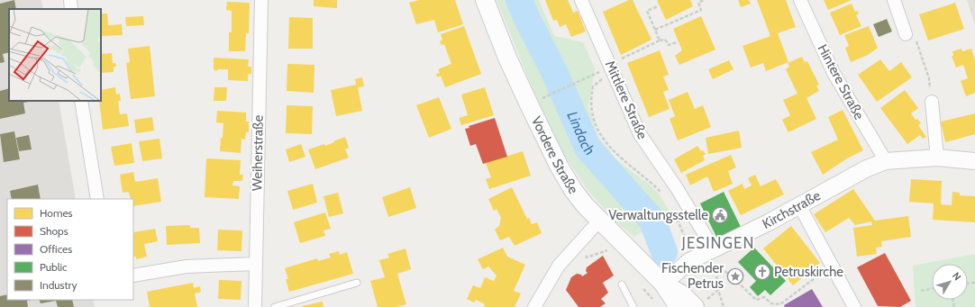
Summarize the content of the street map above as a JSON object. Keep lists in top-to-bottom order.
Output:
{
  "streets": {
    "main road": ["Vordere Straße"],
    "street": [
      "Hintere Straße",
      "Mittlere Straße",
      "Weiherstraße",
      "Kirchstraße"
    ]
  },
  "crossings": [
    ["Hintere Straße", "Kirchstraße"],
    ["Mittlere Straße", "Kirchstraße"],
    ["Vordere Straße", "Kirchstraße"]
  ],
  "districts": ["JESINGEN"],
  "water": ["Lindach"],
  "places": {
    "public building": ["Verwaltungsstelle"],
    "church": ["Petruskirche"],
    "place": ["Fischender Petrus"]
  },
  "legend": [
    "Homes",
    "Shops",
    "Offices",
    "Public",
    "Industry"
  ],
  "north": "top right"
}
